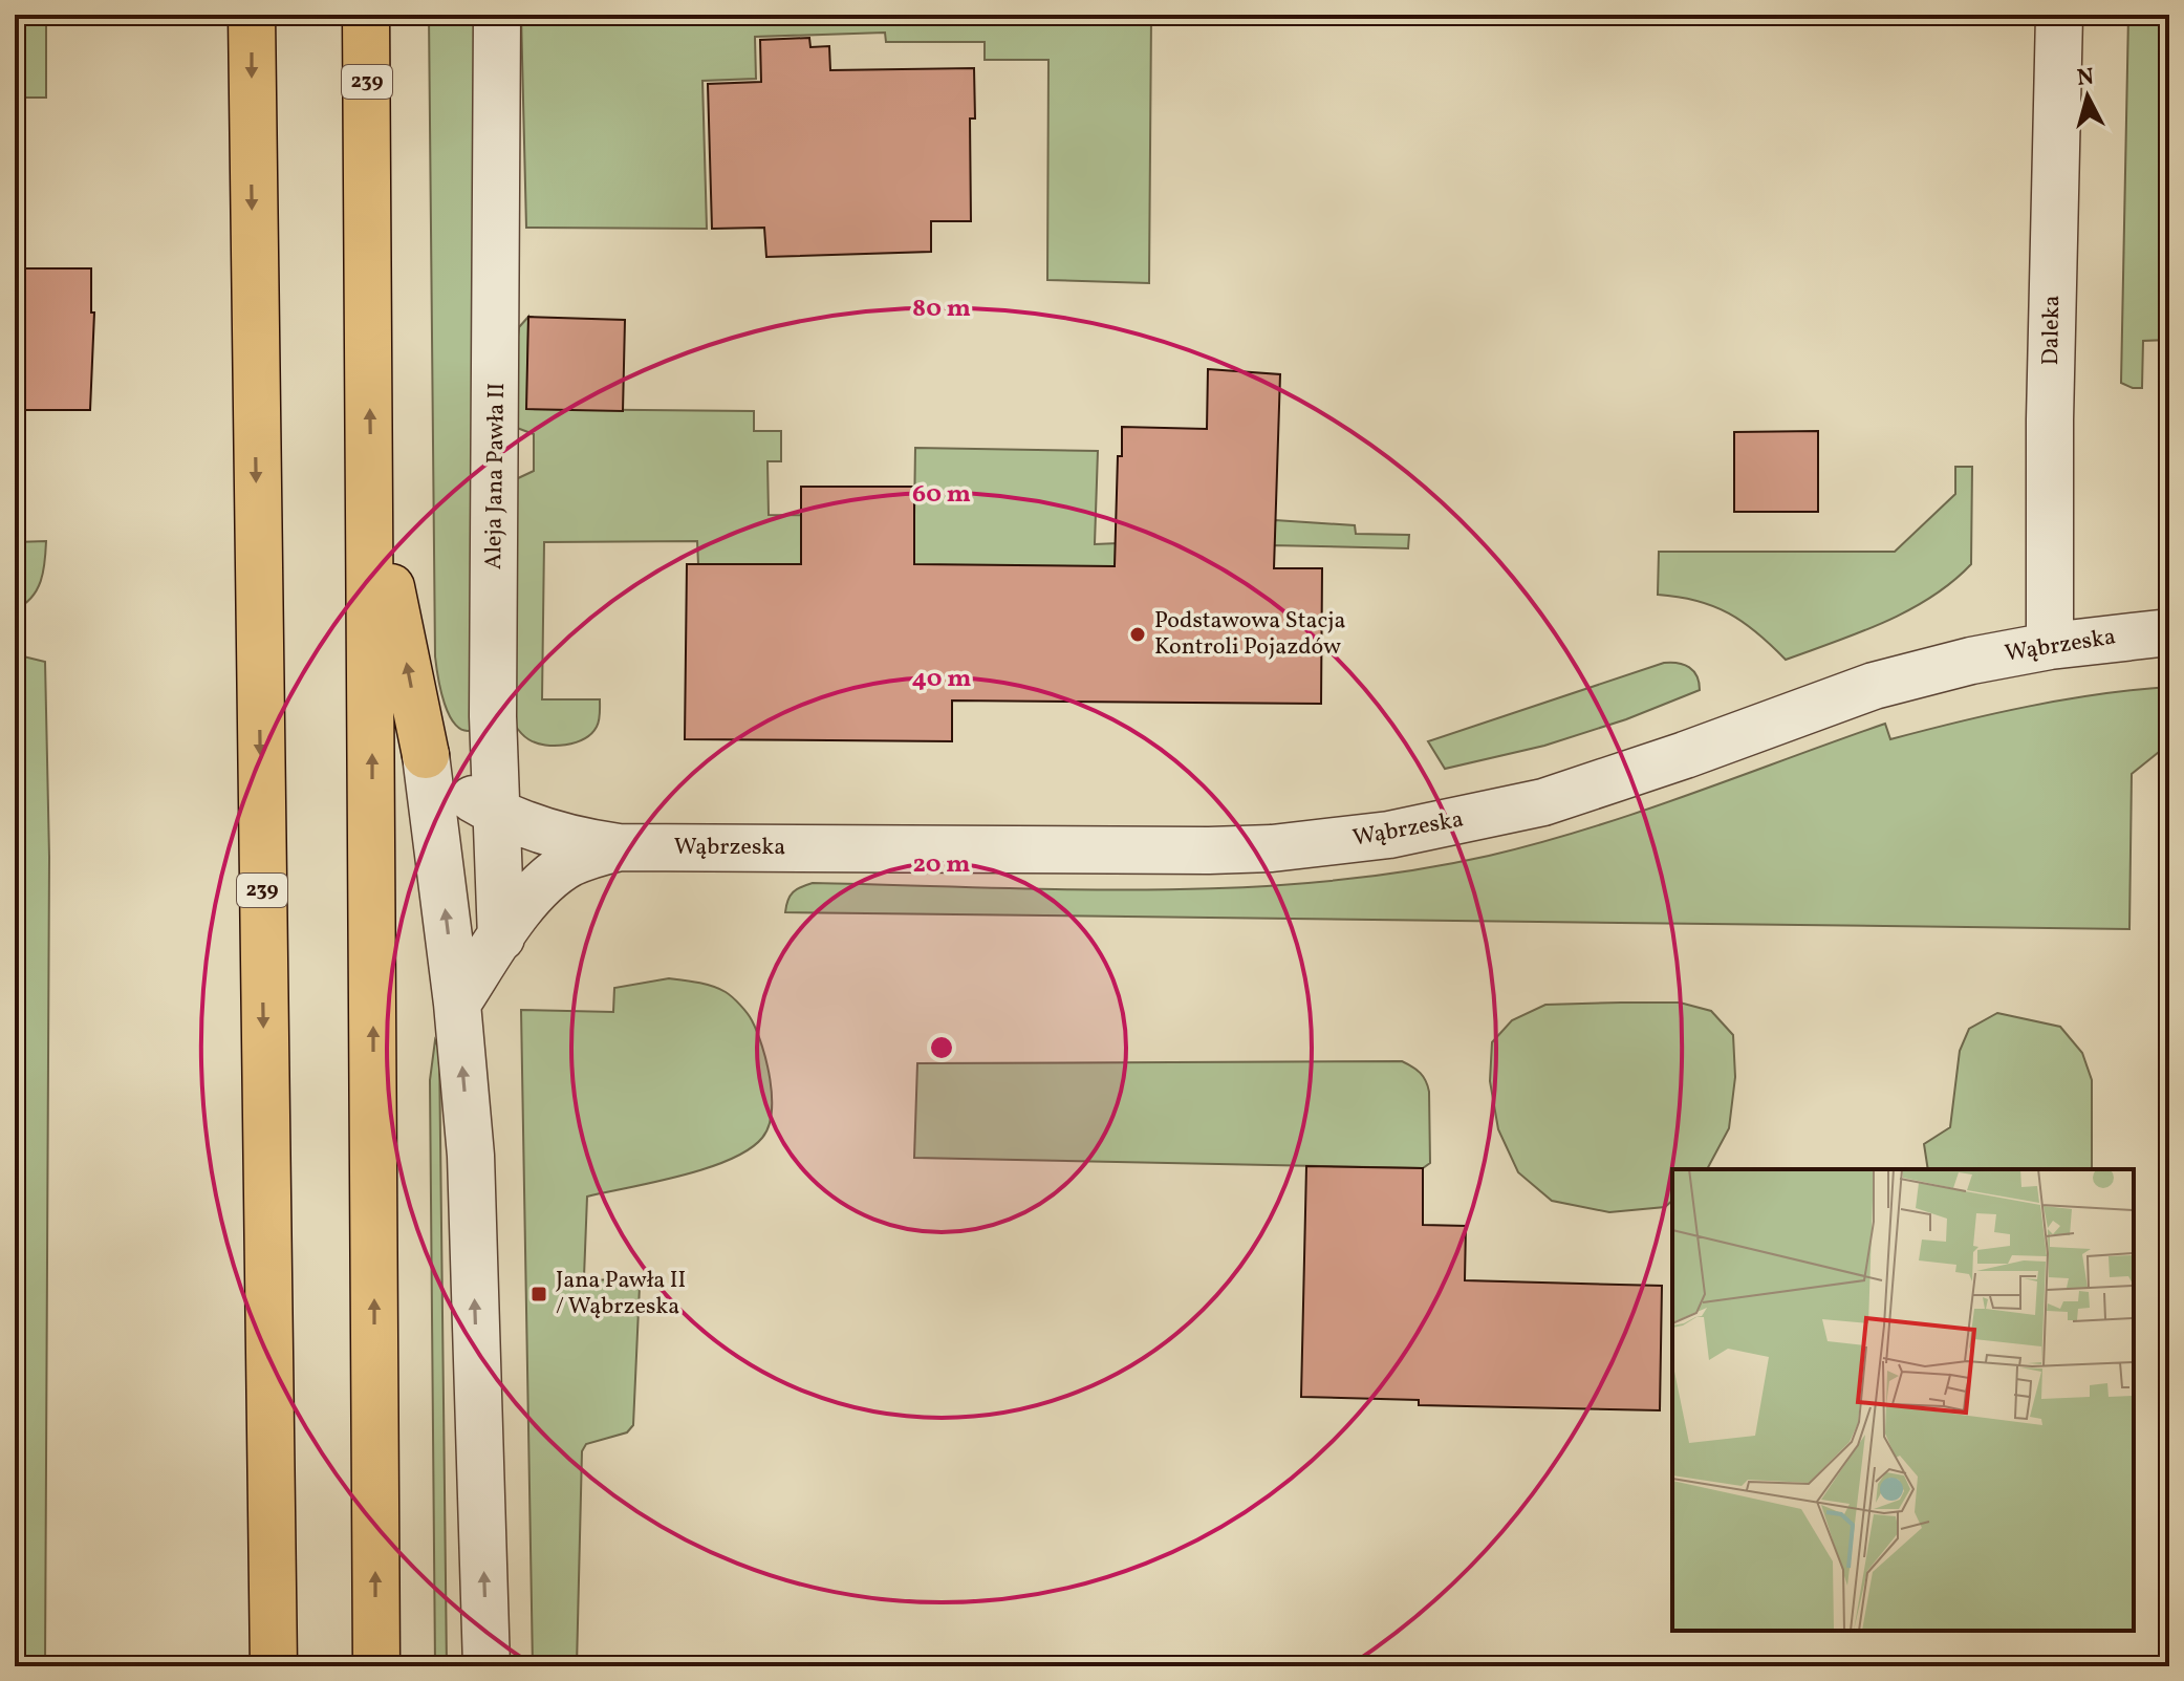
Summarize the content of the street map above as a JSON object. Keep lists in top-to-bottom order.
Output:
{
  "streets": {
    "main road": ["239"],
    "street": ["Daleka", "Aleja Jana Pawła II", "Wąbrzeska"]
  },
  "crossings": [
    ["Daleka", "Wąbrzeska"],
    ["Aleja Jana Pawła II", "Wąbrzeska"]
  ],
  "places": {
    "other": ["Podstawowa Stacja Kontroli Pojazdów"],
    "transit": ["Jana Pawła II / Wąbrzeska"]
  },
  "north": "top",
  "rings": [
    "80 m",
    "60 m",
    "40 m",
    "20 m"
  ]
}
